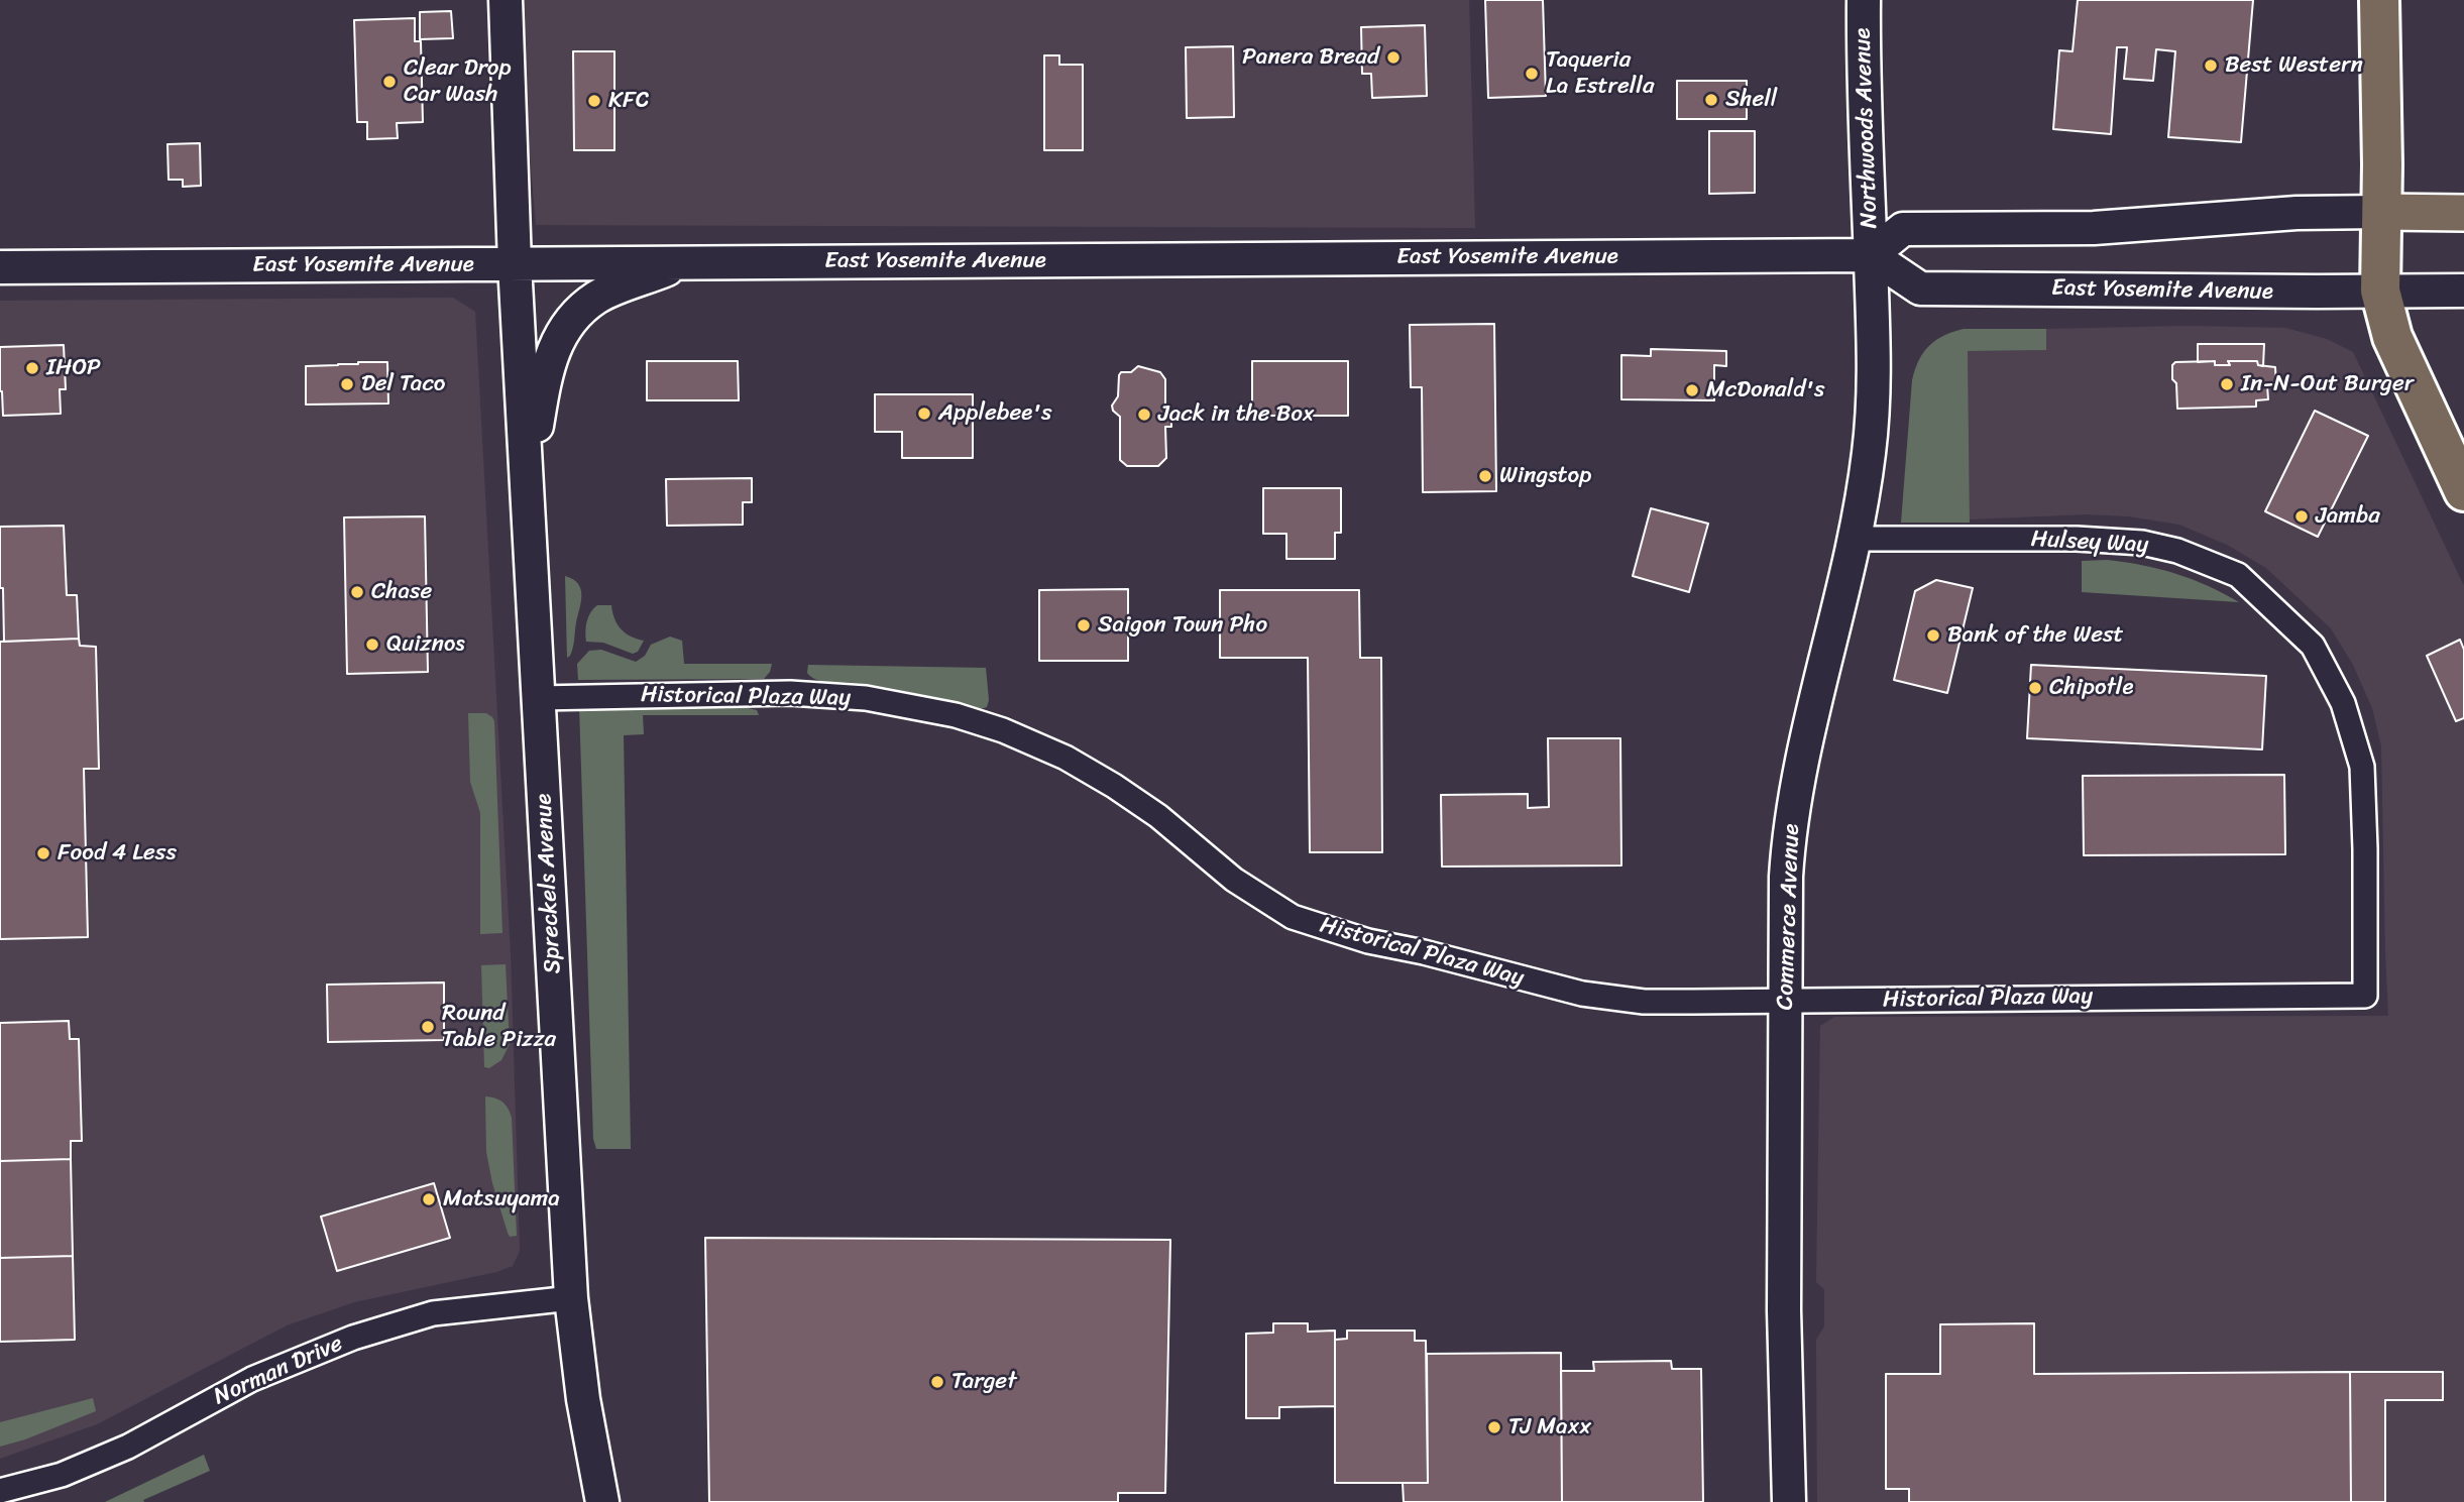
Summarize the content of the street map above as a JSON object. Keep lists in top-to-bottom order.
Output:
{
  "streets": {
    "main road": [
      "Northwoods Avenue",
      "East Yosemite Avenue",
      "Spreckels Avenue",
      "Commerce Avenue"
    ],
    "street": ["Hulsey Way", "Historical Plaza Way", "Norman Drive"]
  },
  "crossings": [
    ["Northwoods Avenue", "East Yosemite Avenue"],
    ["Northwoods Avenue", "Commerce Avenue"],
    ["East Yosemite Avenue", "Spreckels Avenue"],
    ["East Yosemite Avenue", "Commerce Avenue"],
    ["Hulsey Way", "Historical Plaza Way"],
    ["Hulsey Way", "Commerce Avenue"],
    ["Historical Plaza Way", "Spreckels Avenue"],
    ["Historical Plaza Way", "Commerce Avenue"],
    ["Spreckels Avenue", "Norman Drive"]
  ],
  "places": [
    "Panera Bread",
    "Best Western",
    "Taqueria La Estrella",
    "Clear Drop Car Wash",
    "Shell",
    "KFC",
    "IHOP",
    "Del Taco",
    "In-N-Out Burger",
    "McDonald's",
    "Applebee's",
    "Jack in the Box",
    "Wingstop",
    "Jamba",
    "Chase",
    "Saigon Town Pho",
    "Bank of the West",
    "Quiznos",
    "Chipotle",
    "Food 4 Less",
    "Round Table Pizza",
    "Matsuyama",
    "Target",
    "TJ Maxx"
  ]
}
